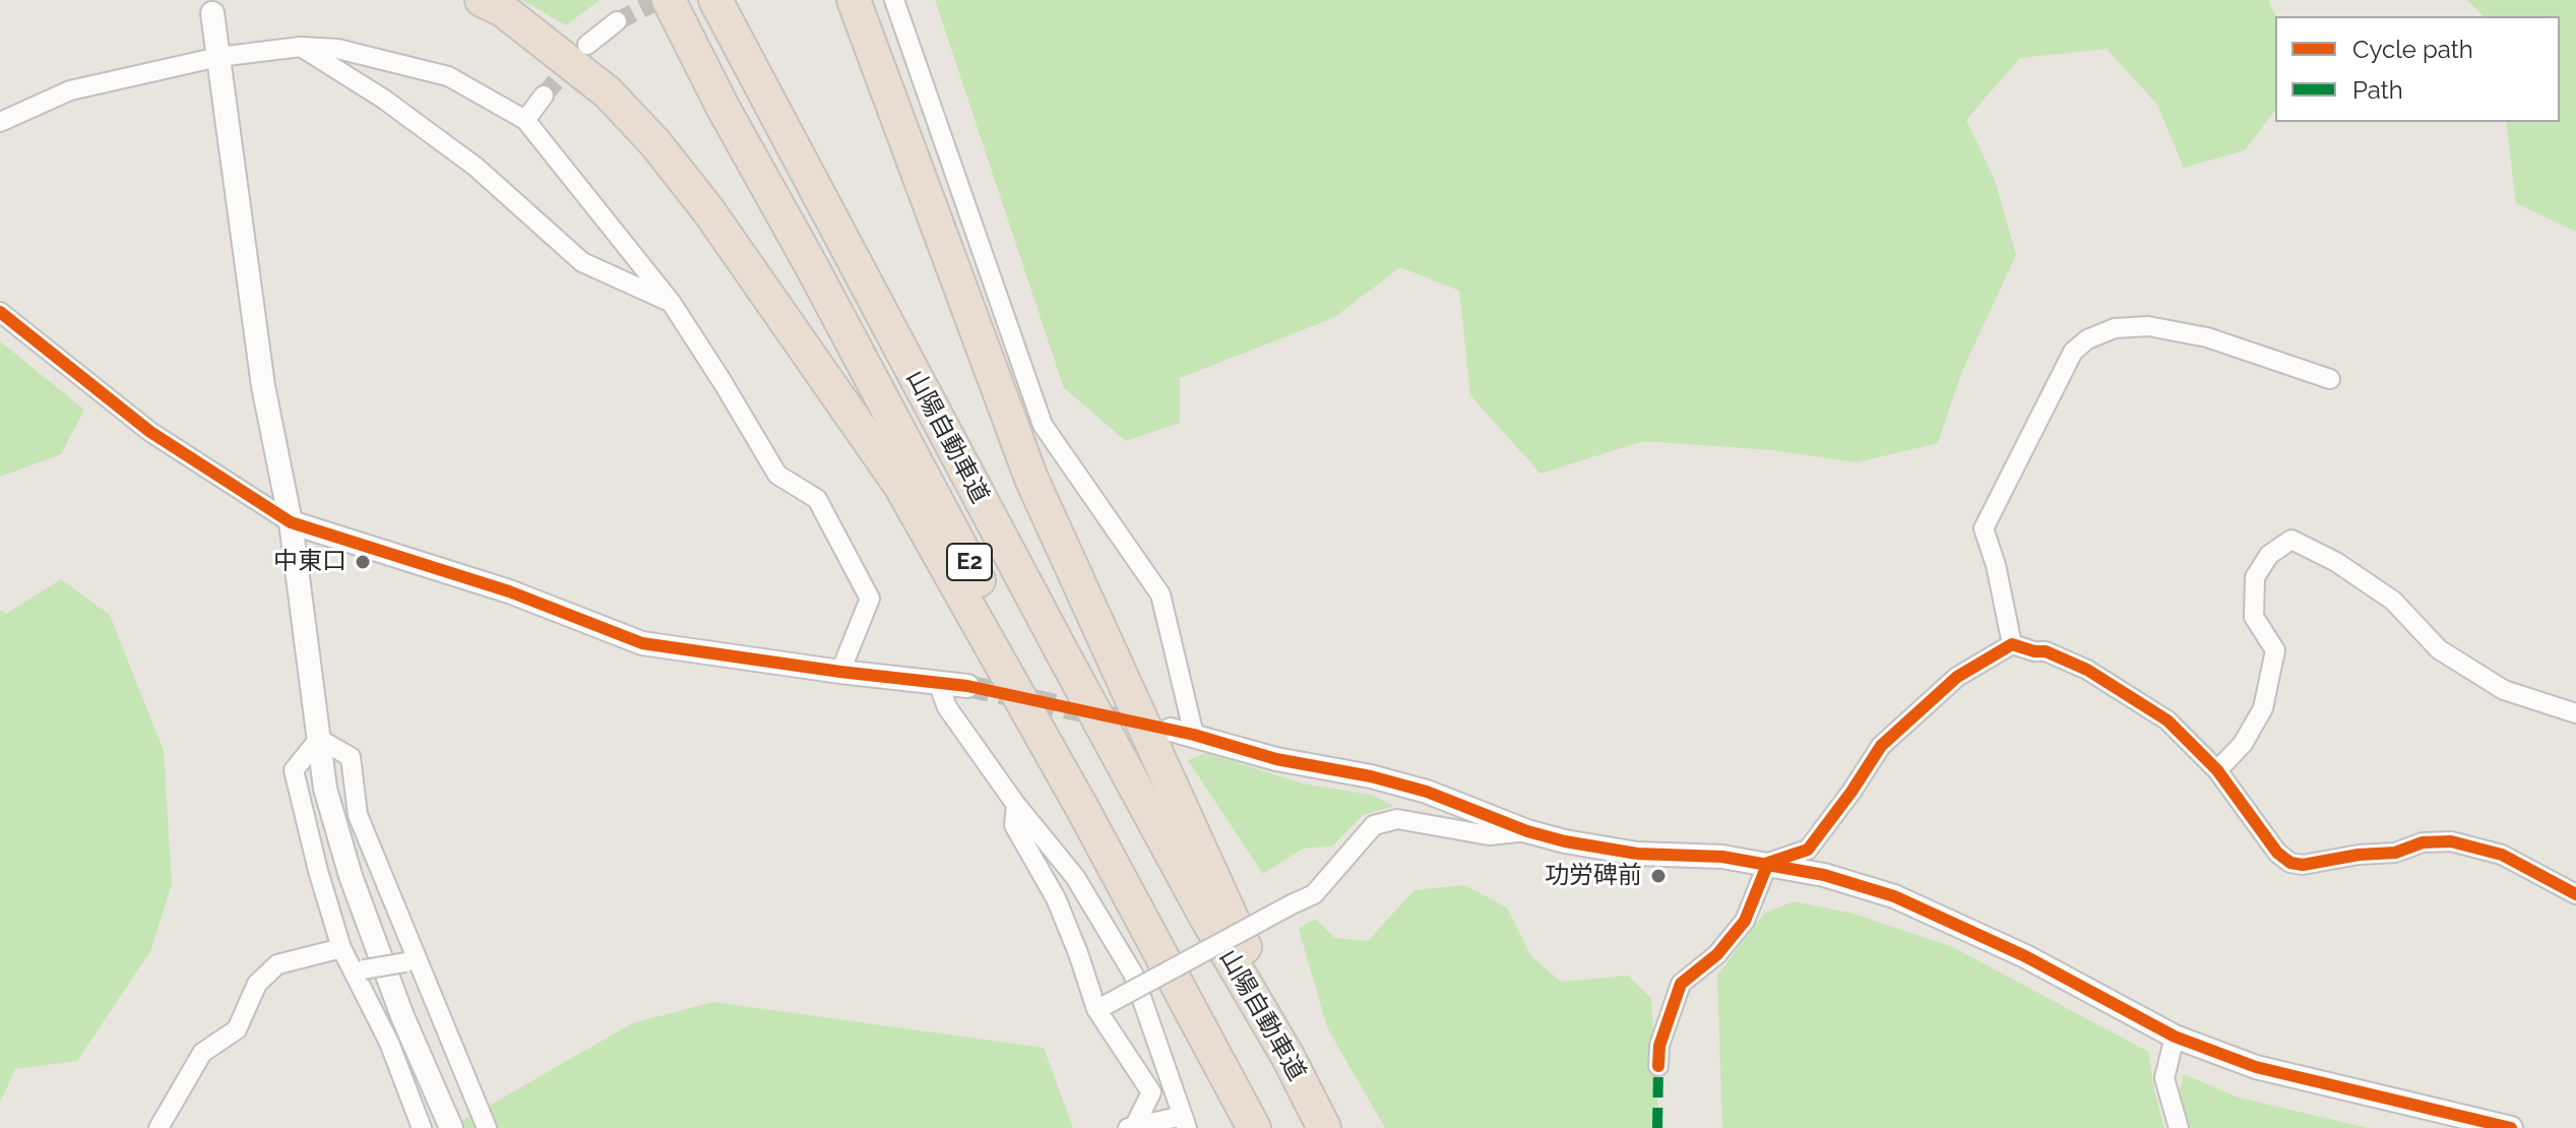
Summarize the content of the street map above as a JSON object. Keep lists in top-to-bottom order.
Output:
{
  "streets": {
    "highway": ["山陽自動車道", "E2"]
  },
  "places": ["中東口", "功労碑前"],
  "legend": ["Cycle path", "Path"]
}
